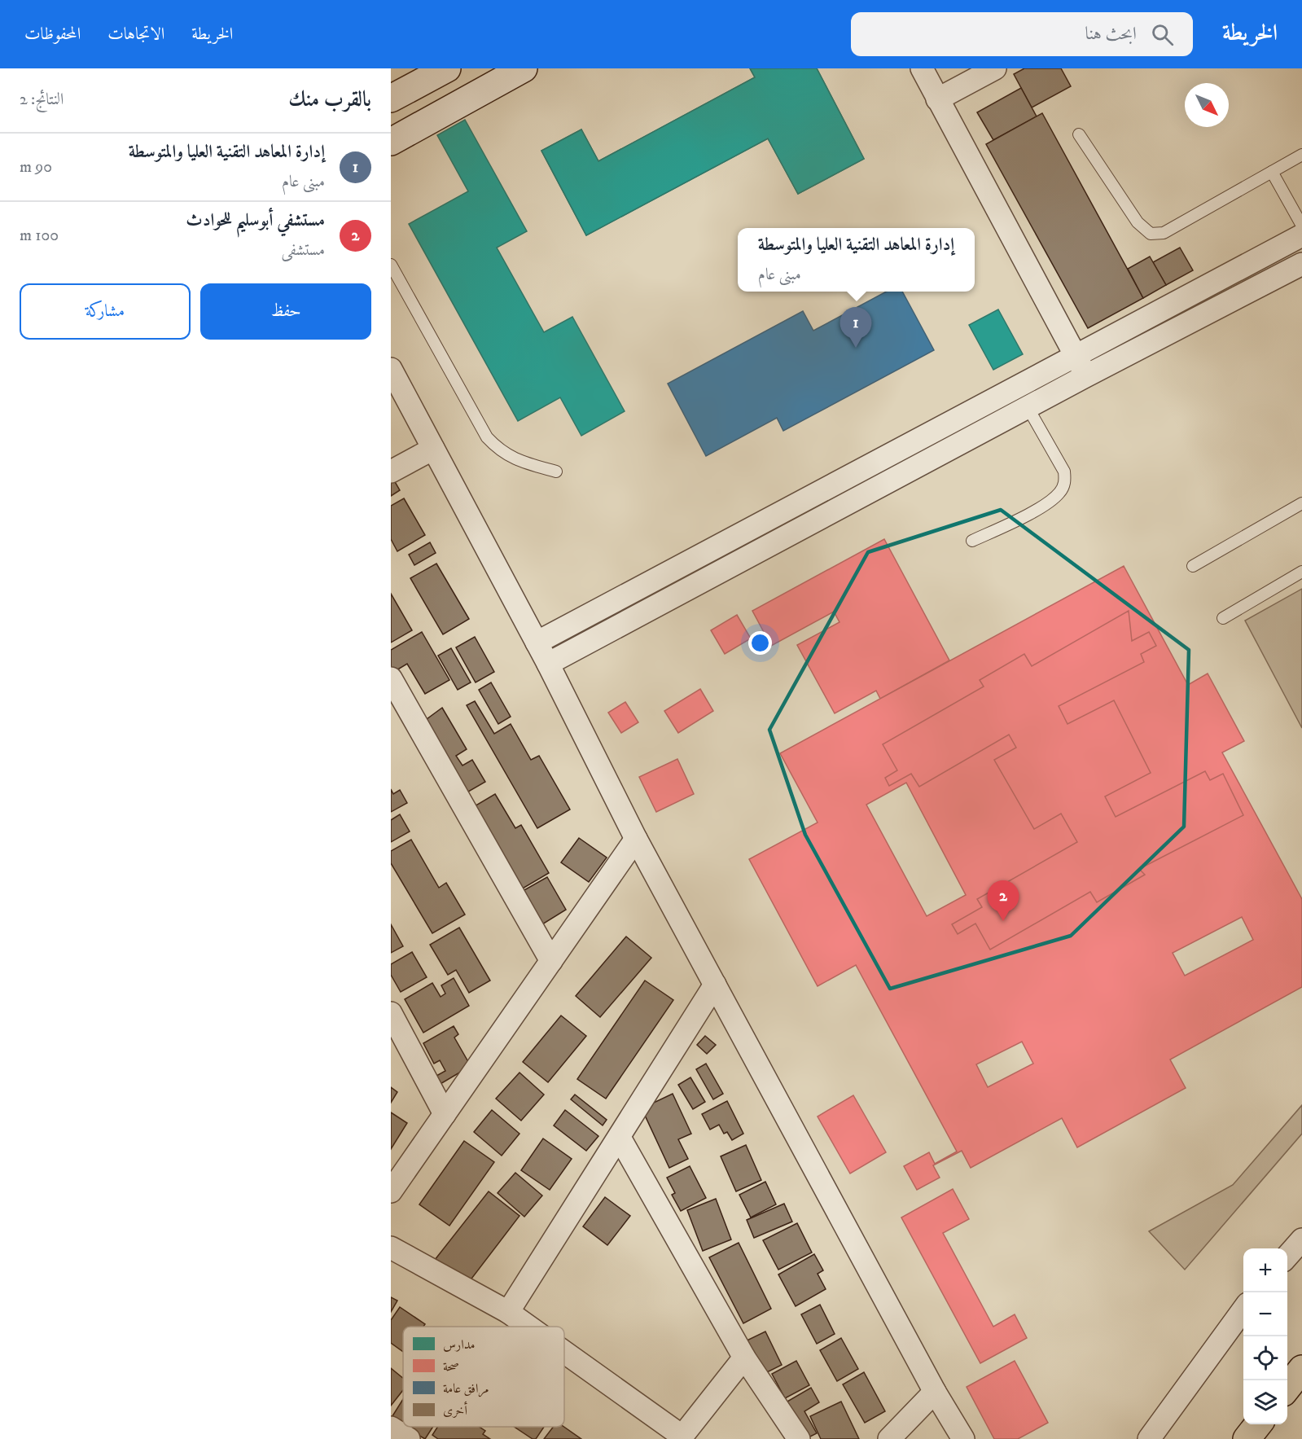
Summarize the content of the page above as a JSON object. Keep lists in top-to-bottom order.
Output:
{
  "legend": [
    "مدارس",
    "صحة",
    "مرافق عامة",
    "أخرى"
  ],
  "north": "bottom right",
  "page": {
    "header": "الخريطة",
    "search": "ابحث هنا",
    "nav": ["الخريطة", "الاتجاهات", "المحفوظات"],
    "heading": ["بالقرب منك", "النتائج: 2"],
    "list": [
      {
        "mark": "1",
        "name": "إدارة المعاهد التقنية العليا والمتوسطة",
        "note": "مبنى عام",
        "value": "90 m"
      },
      {
        "mark": "2",
        "name": "مستشفي أبوسليم للحوادث",
        "note": "مستشفى",
        "value": "100 m"
      }
    ],
    "popup": ["إدارة المعاهد التقنية العليا والمتوسطة", "مبنى عام"],
    "buttons": ["حفظ", "مشاركة"],
    "pins": ["1", "2"],
    "map_buttons": ["+", "−"]
  }
}
